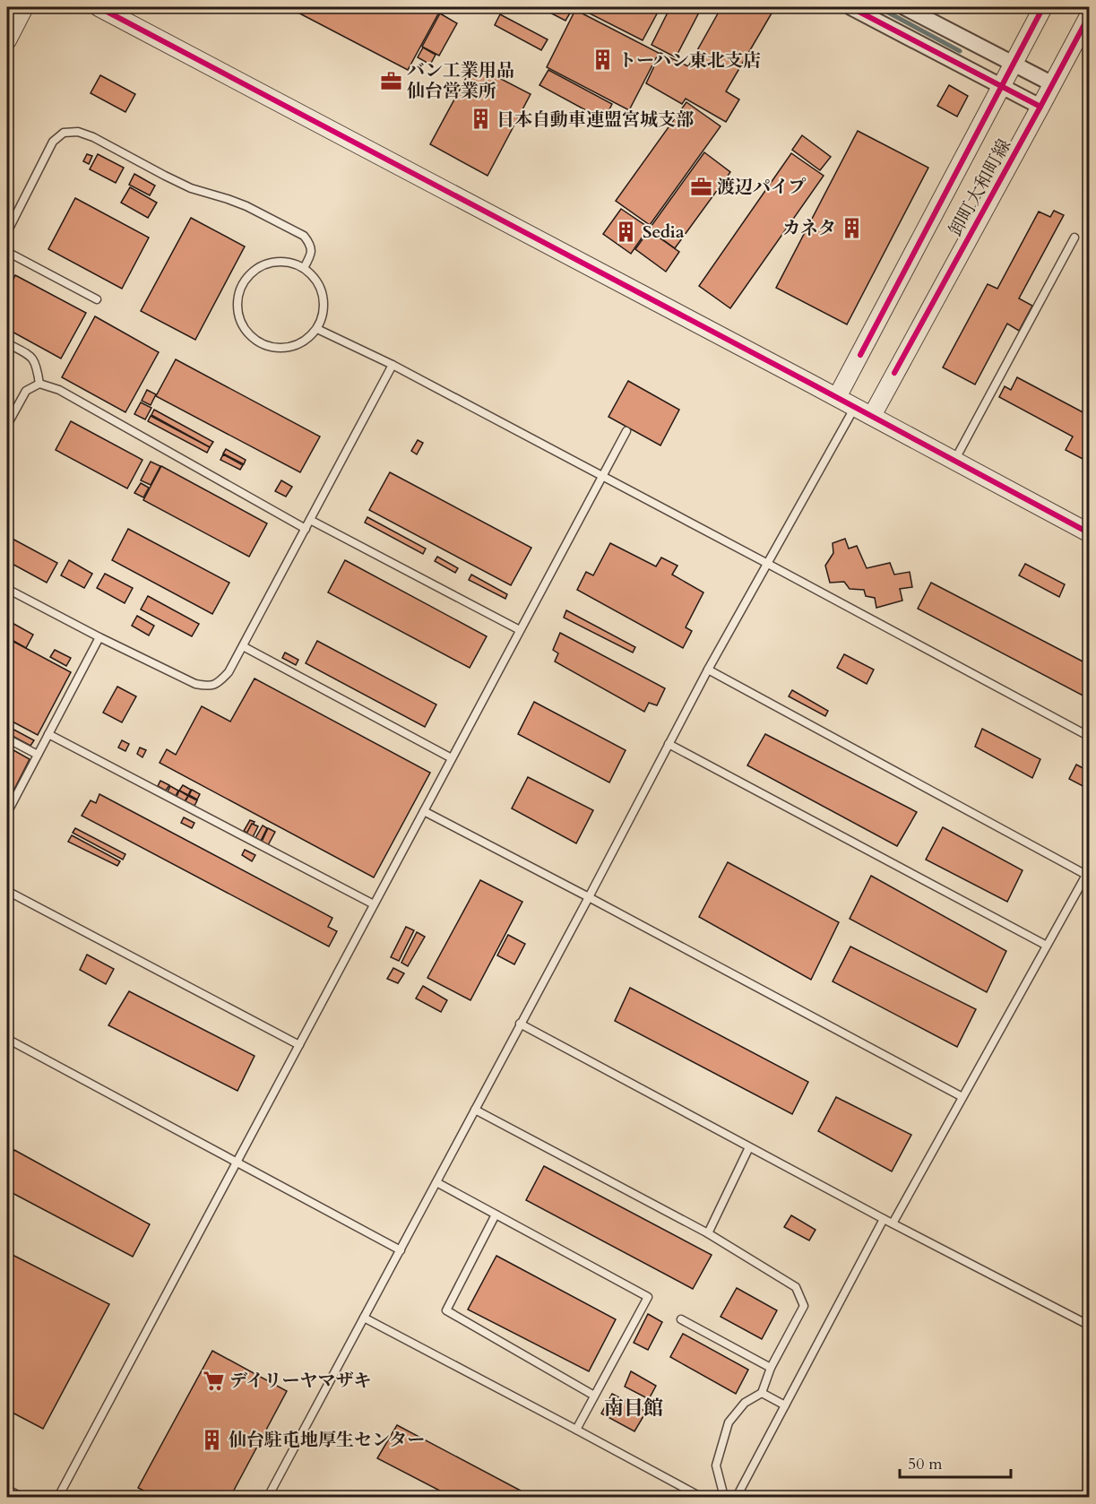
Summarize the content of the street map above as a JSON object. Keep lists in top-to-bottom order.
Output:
{
  "streets": {
    "street": ["卸町大和町線"]
  },
  "districts": ["南目館"],
  "places": {
    "building": [
      "トーハン東北支店",
      "日本自動車連盟宮城支部",
      "カネタ",
      "Sedia",
      "仙台駐屯地厚生センター"
    ],
    "office": ["バン工業用品 仙台営業所", "渡辺パイプ"],
    "supermarket": ["デイリーヤマザキ"]
  },
  "scale_bar": "50 m"
}
